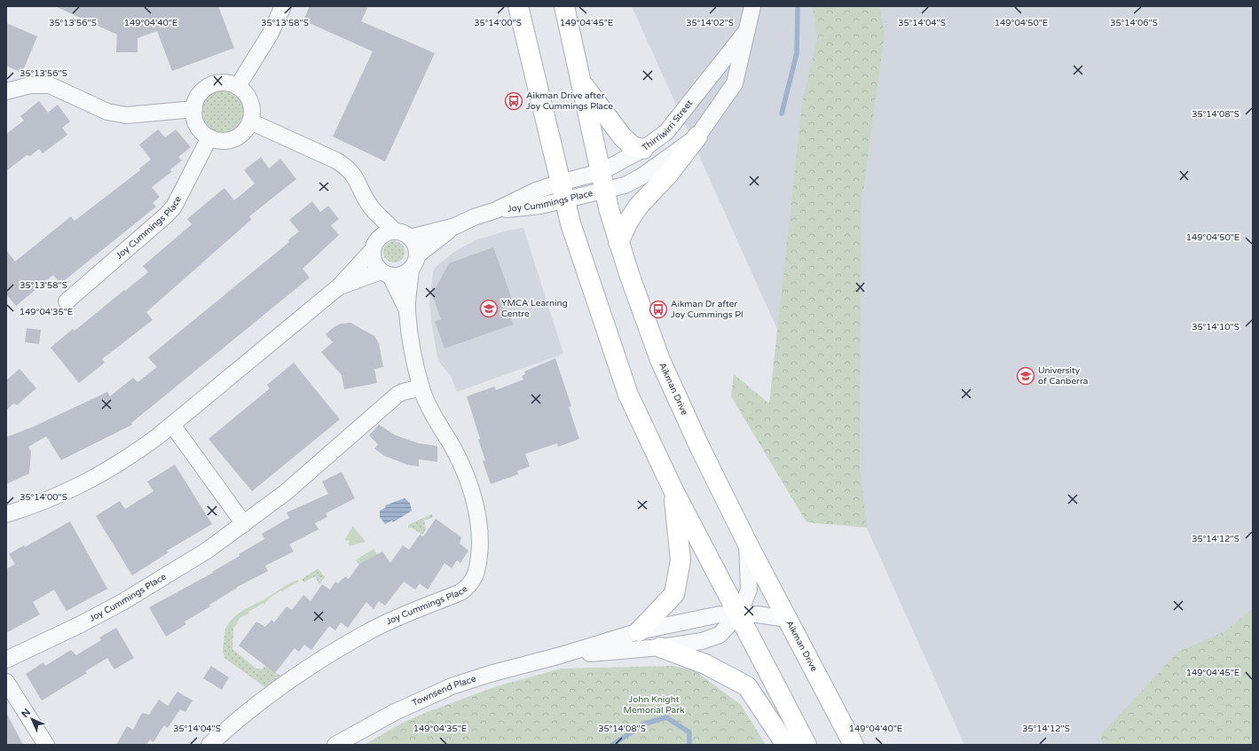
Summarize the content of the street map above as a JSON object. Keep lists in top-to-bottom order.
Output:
{
  "streets": {
    "main road": ["Aikman Drive"],
    "street": ["Thirriwirri Street", "Joy Cummings Place", "Townsend Place"]
  },
  "crossings": [
    ["Thirriwirri Street", "Joy Cummings Place"],
    ["Thirriwirri Street", "Aikman Drive"],
    ["Aikman Drive", "Townsend Place"]
  ],
  "parks": ["John Knight Memorial Park"],
  "places": {
    "bus stop": ["Aikman Drive after Joy Cummings Place", "Aikman Dr after Joy Cummings Pl"],
    "school or university": ["YMCA Learning Centre", "University of Canberra"]
  },
  "north": "top left",
  "coordinates": [
    "149°04'40\"E",
    "35°13'56\"S",
    "35°13'58\"S",
    "35°14'00\"S",
    "149°04'45\"E",
    "35°14'04\"S",
    "149°04'50\"E",
    "35°14'06\"S",
    "35°14'02\"S",
    "35°14'08\"S",
    "149°04'35\"E",
    "35°14'10\"S",
    "35°14'12\"S"
  ]
}
